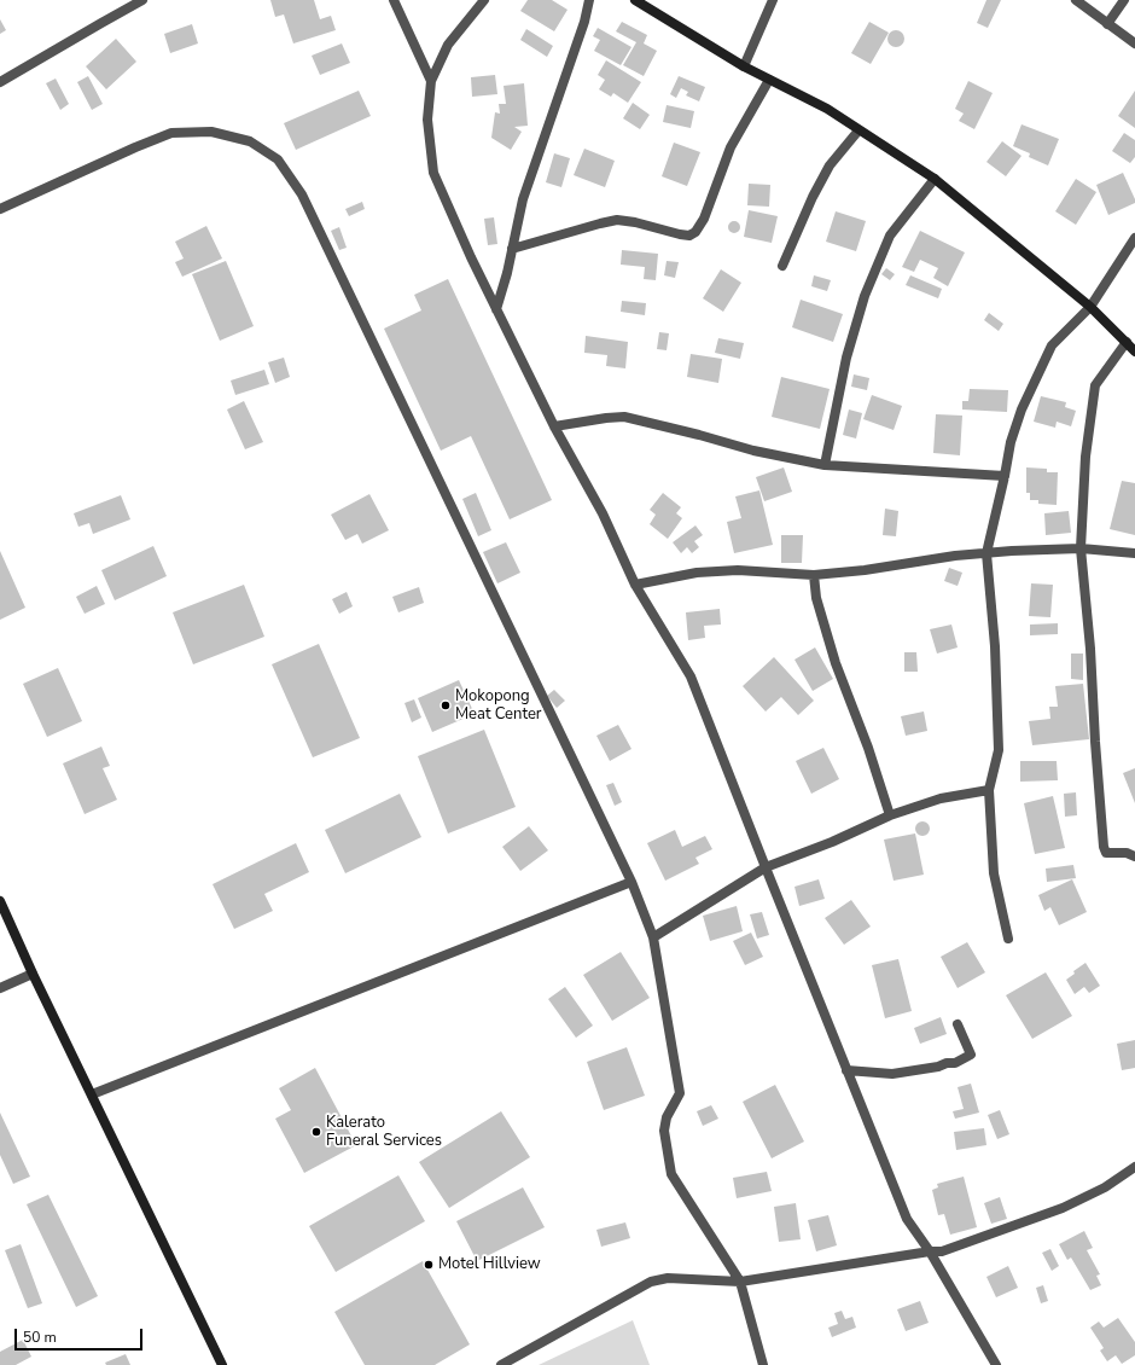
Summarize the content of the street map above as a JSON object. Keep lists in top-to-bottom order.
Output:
{
  "places": ["Mokopong Meat Center", "Kalerato Funeral Services", "Motel Hillview"],
  "scale_bar": "50 m"
}
